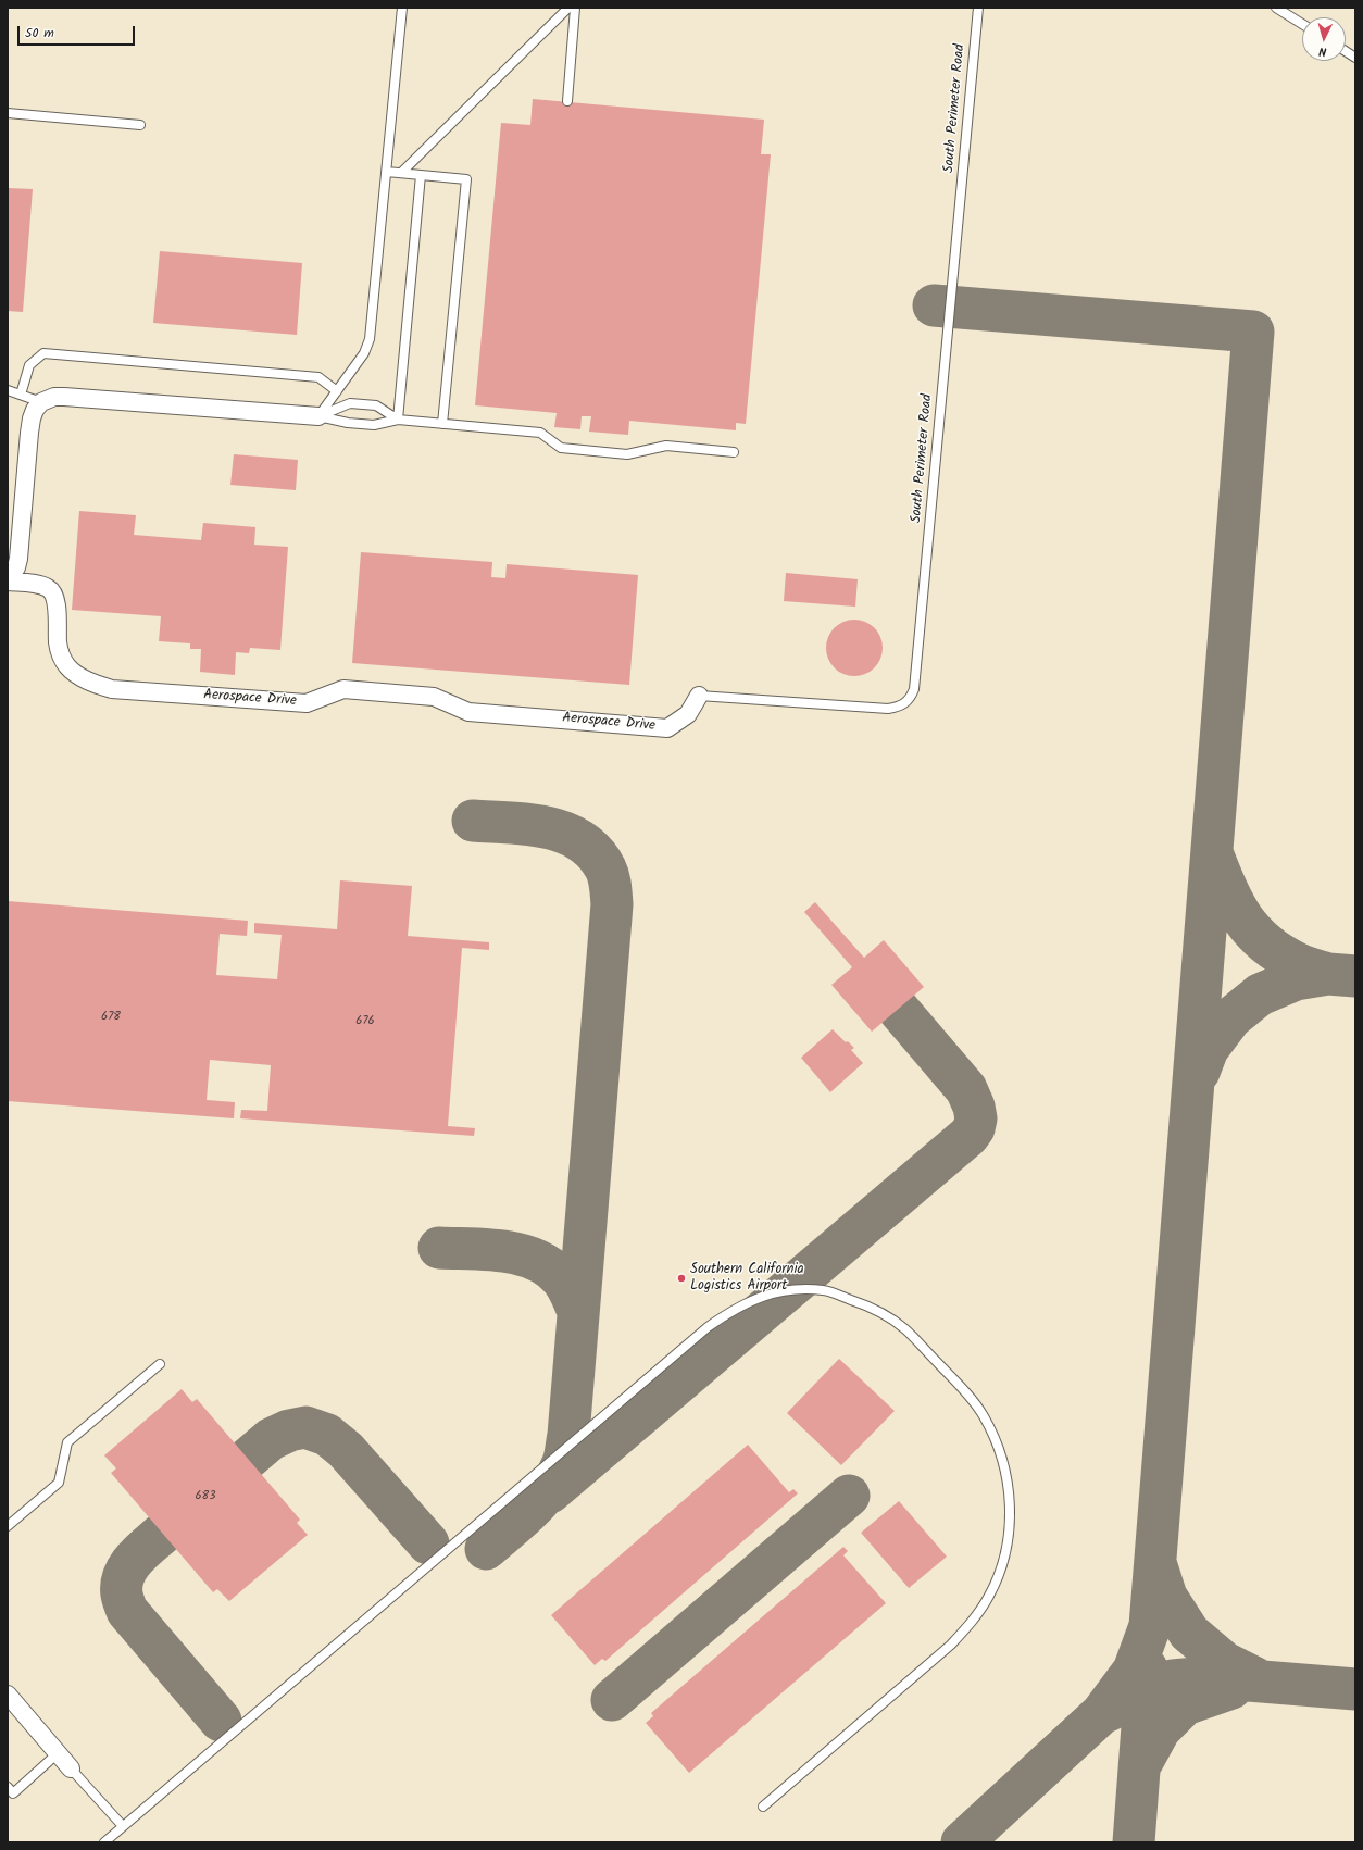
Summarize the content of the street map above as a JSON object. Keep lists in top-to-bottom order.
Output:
{
  "streets": {
    "street": ["Aerospace Drive"],
    "lane": ["South Perimeter Road"]
  },
  "crossings": [
    ["South Perimeter Road", "Aerospace Drive"]
  ],
  "places": ["Southern California Logistics Airport"],
  "house_numbers": ["678", "676", "683"],
  "scale_bar": "50 m",
  "north": "bottom"
}
